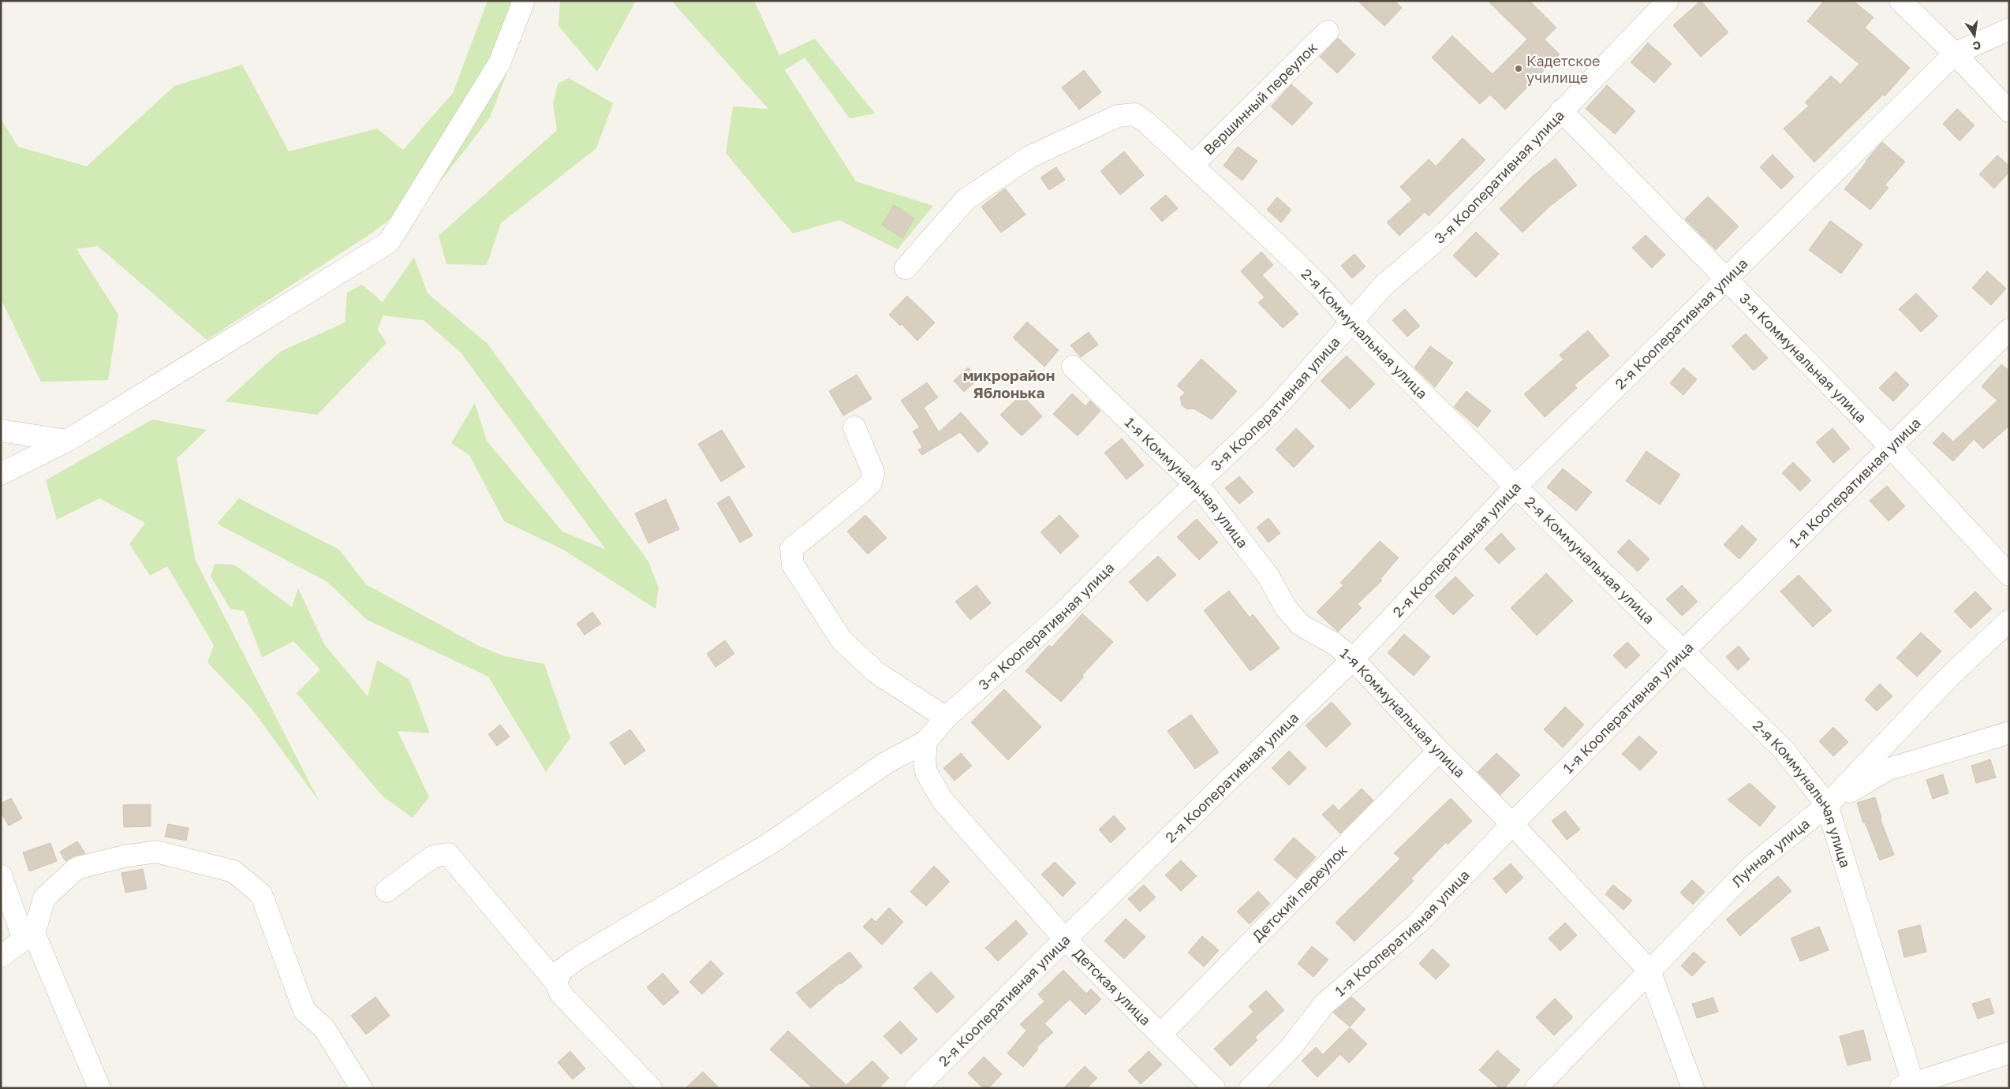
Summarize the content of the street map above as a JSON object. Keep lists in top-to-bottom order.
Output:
{
  "streets": {
    "street": [
      "Вершинный переулок",
      "3-я Кооперативная улица",
      "2-я Кооперативная улица",
      "2-я Коммунальная улица",
      "3-я Коммунальная улица",
      "1-я Кооперативная улица",
      "1-я Коммунальная улица",
      "Лунная улица",
      "Детский переулок",
      "Детская улица"
    ]
  },
  "crossings": [
    ["Вершинный переулок", "2-я Коммунальная улица"],
    ["3-я Кооперативная улица", "2-я Коммунальная улица"],
    ["3-я Кооперативная улица", "3-я Коммунальная улица"],
    ["3-я Кооперативная улица", "1-я Коммунальная улица"],
    ["3-я Кооперативная улица", "Детская улица"],
    ["2-я Кооперативная улица", "2-я Коммунальная улица"],
    ["2-я Кооперативная улица", "3-я Коммунальная улица"],
    ["2-я Кооперативная улица", "1-я Коммунальная улица"],
    ["2-я Кооперативная улица", "Детская улица"],
    ["2-я Коммунальная улица", "1-я Кооперативная улица"],
    ["2-я Коммунальная улица", "Лунная улица"],
    ["3-я Коммунальная улица", "1-я Кооперативная улица"],
    ["1-я Кооперативная улица", "1-я Коммунальная улица"],
    ["1-я Коммунальная улица", "Лунная улица"],
    ["1-я Коммунальная улица", "Детский переулок"],
    ["Детский переулок", "Детская улица"]
  ],
  "districts": ["микрорайон Яблонька"],
  "places": ["Кадетское училище"],
  "north": "bottom"
}
